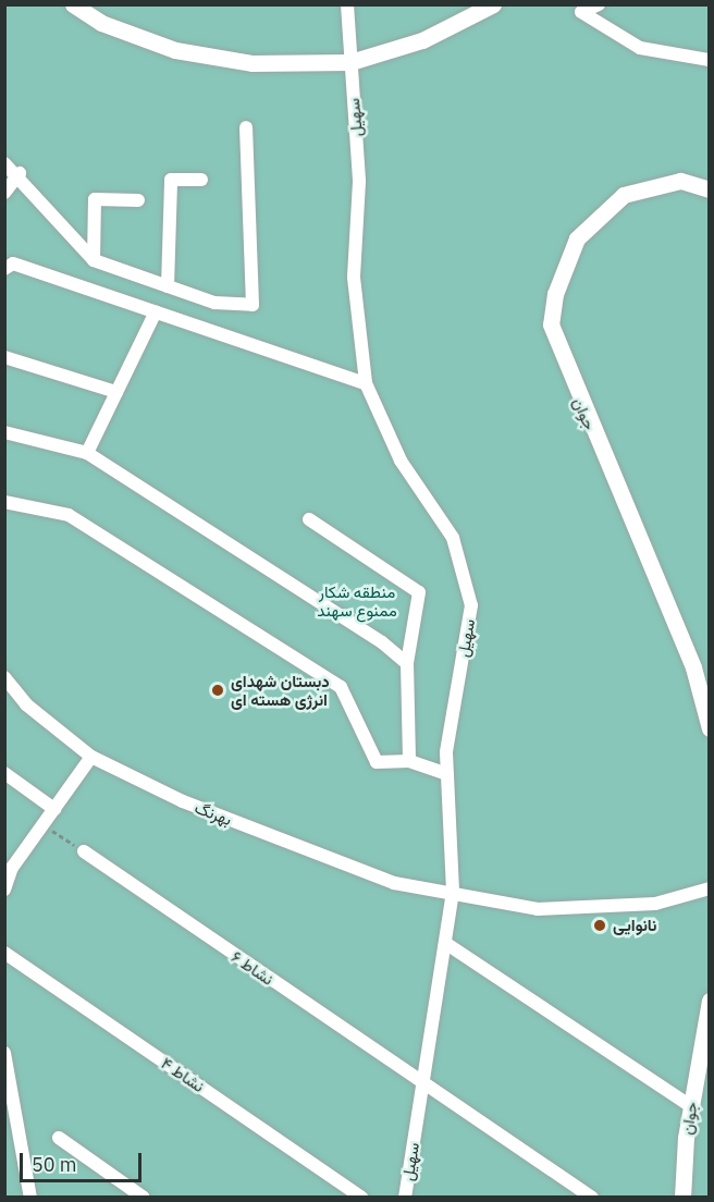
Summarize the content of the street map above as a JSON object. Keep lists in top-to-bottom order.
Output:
{
  "streets": {
    "street": [
      "سهیل",
      "جوان",
      "بهرنگ",
      "نشاط ۶",
      "نشاط ۴"
    ]
  },
  "crossings": [
    ["سهیل", "بهرنگ"],
    ["سهیل", "نشاط ۶"]
  ],
  "parks": ["منطقه شکار ممنوع سهند"],
  "places": ["دبستان شهدای انرژی هسته ای", "نانوایی"],
  "scale_bar": "50 m"
}
